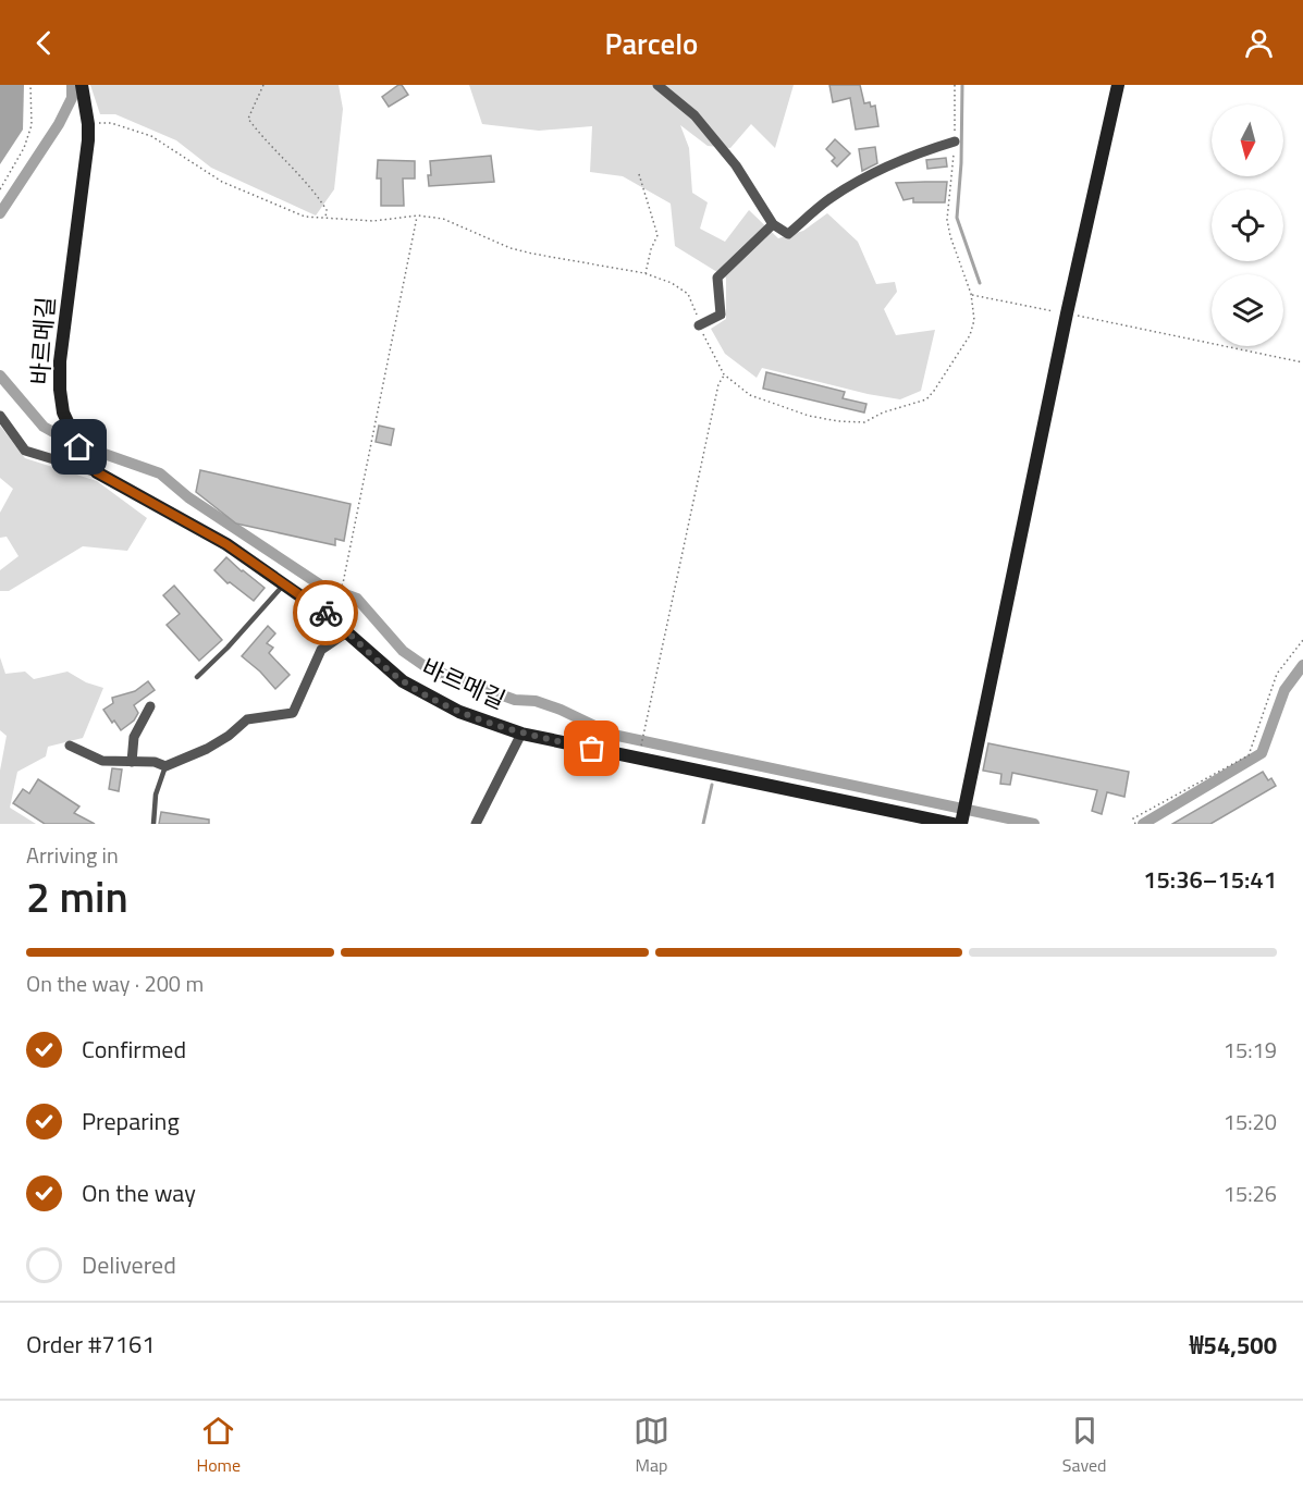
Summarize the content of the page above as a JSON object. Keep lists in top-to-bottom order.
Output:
{
  "streets": {
    "street": ["바르메길"]
  },
  "north": "bottom",
  "page": {
    "header": "Parcelo",
    "heading": ["2 min", "Arriving in", "15:36–15:41"],
    "panel": ["Order #7161", "₩54,500"],
    "bar": "On the way · 200 m",
    "list": [
      ["Confirmed", "15:19"],
      ["Preparing", "15:20"],
      ["On the way", "15:26"],
      "Delivered"
    ],
    "tabs": ["Home", "Map", "Saved"]
  }
}
